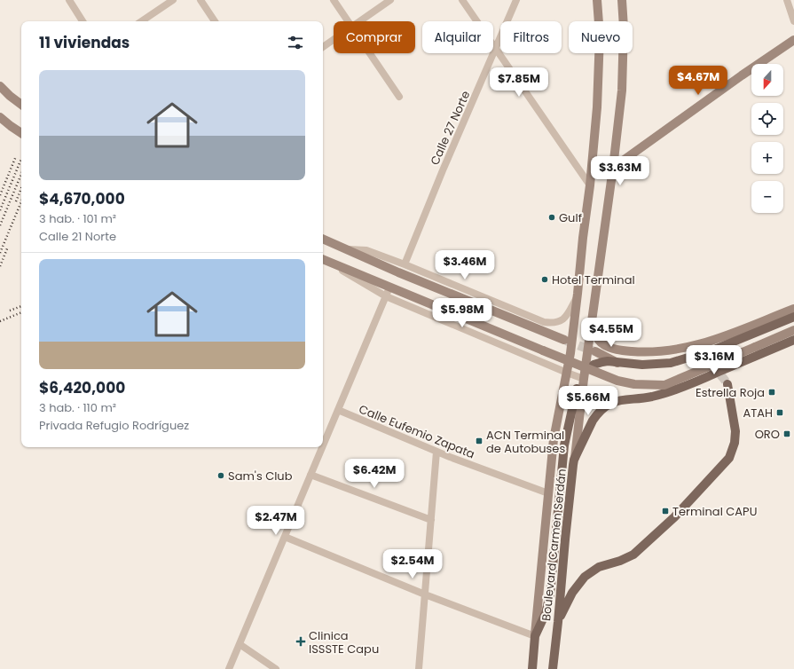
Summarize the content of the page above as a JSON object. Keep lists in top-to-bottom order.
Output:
{
  "streets": {
    "main road": ["Boulevard Carmen Serdán"],
    "street": ["Calle 27 Norte", "Calle Eufemio Zapata"]
  },
  "crossings": [
    ["Calle Eufemio Zapata", "Boulevard Carmen Serdán"]
  ],
  "places": {
    "other": ["Gulf", "Hotel Terminal", "Sam's Club"],
    "transit": [
      "Estrella Roja",
      "ATAH",
      "ORO",
      "ACN Terminal de Autobuses",
      "Terminal CAPU"
    ],
    "health": ["Clinica ISSSTE Capu"]
  },
  "north": "bottom",
  "page": {
    "chip": [
      "Comprar",
      "Alquilar",
      "Filtros",
      "Nuevo"
    ],
    "heading": "11 viviendas",
    "map_buttons": ["+", "−"],
    "list": [
      {
        "name": "$4,670,000",
        "note": "3 hab. · 101 m² · Calle 21 Norte"
      },
      {
        "name": "$6,420,000",
        "note": "3 hab. · 110 m² · Privada Refugio Rodríguez"
      }
    ],
    "price": [
      "$4.67M",
      "$7.85M",
      "$3.63M",
      "$3.46M",
      "$5.98M",
      "$4.55M",
      "$3.16M",
      "$5.66M",
      "$6.42M",
      "$2.47M",
      "$2.54M"
    ]
  }
}
